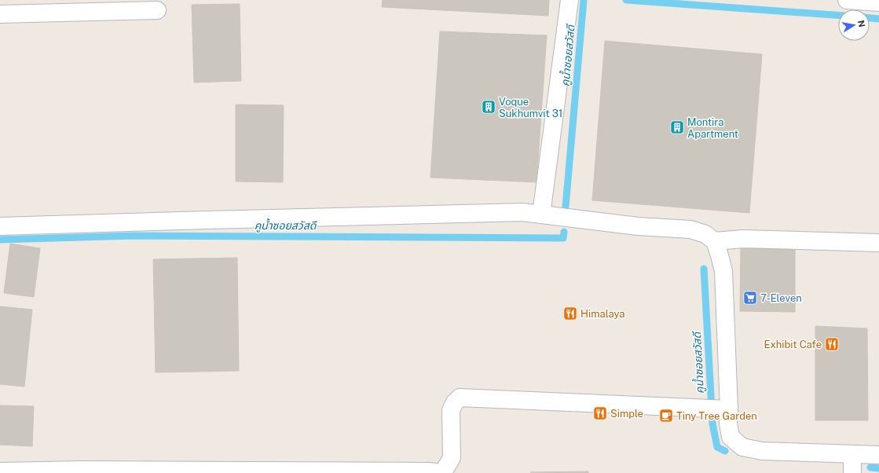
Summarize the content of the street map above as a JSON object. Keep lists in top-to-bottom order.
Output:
{
  "water": ["คูน้ำซอยสวัสดี"],
  "places": {
    "building": ["Voque Sukhumvit 31", "Montira Apartment"],
    "supermarket": ["7-Eleven"],
    "restaurant": ["Himalaya", "Exhibit Cafe", "Simple"],
    "cafe": ["Tiny Tree Garden"]
  },
  "north": "right"
}
